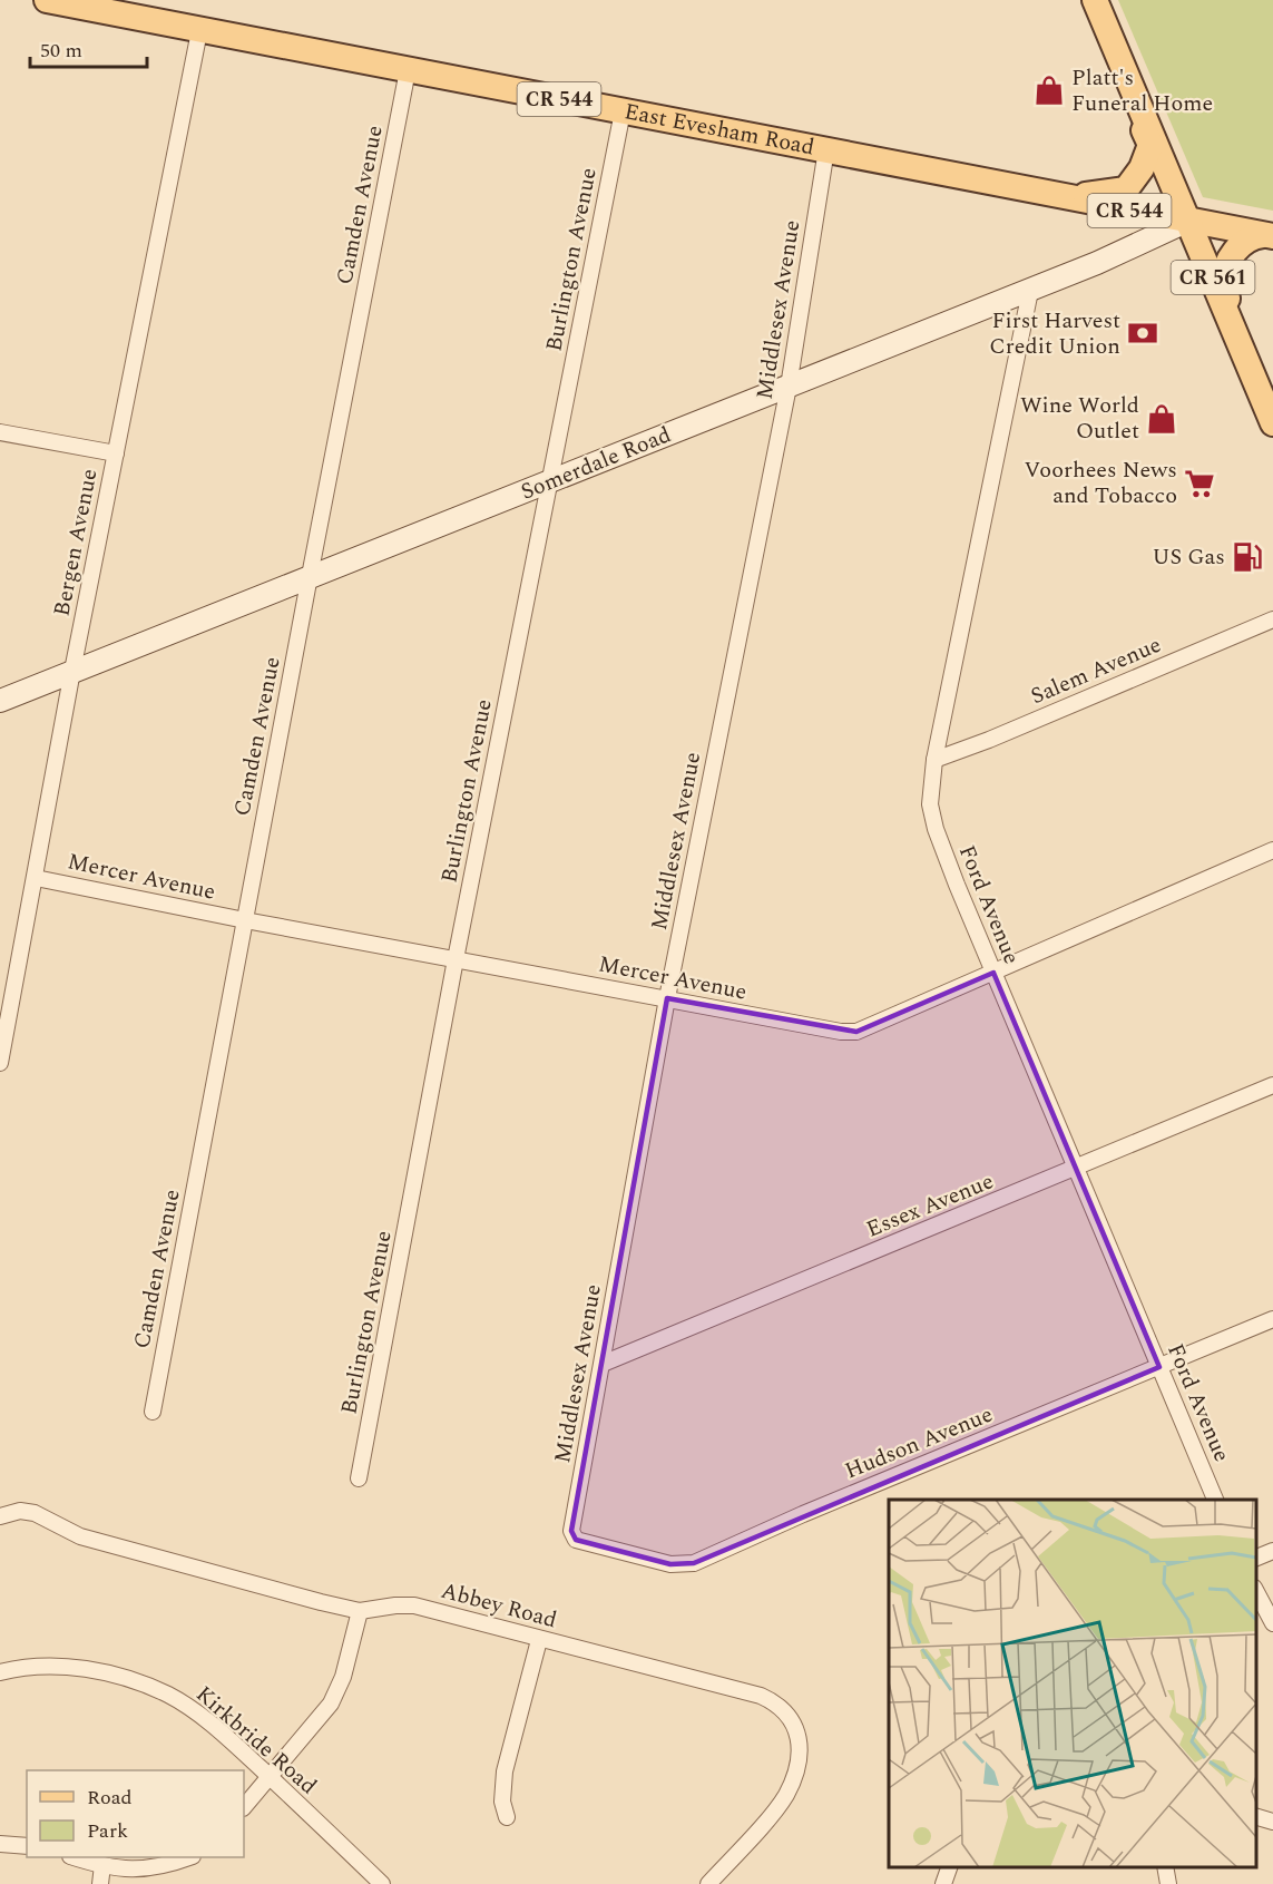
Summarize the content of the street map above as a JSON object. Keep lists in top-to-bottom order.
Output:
{
  "streets": {
    "main road": [
      "CR 544",
      "East Evesham Road",
      "CR 561",
      "Somerdale Road"
    ],
    "street": [
      "Camden Avenue",
      "Burlington Avenue",
      "Middlesex Avenue",
      "Bergen Avenue",
      "Salem Avenue",
      "Mercer Avenue",
      "Ford Avenue",
      "Essex Avenue",
      "Hudson Avenue",
      "Abbey Road",
      "Kirkbride Road"
    ]
  },
  "crossings": [
    ["East Evesham Road", "Camden Avenue"],
    ["East Evesham Road", "Burlington Avenue"],
    ["East Evesham Road", "CR 561"],
    ["East Evesham Road", "Middlesex Avenue"],
    ["East Evesham Road", "Somerdale Road"],
    ["East Evesham Road", "Bergen Avenue"],
    ["Camden Avenue", "Somerdale Road"],
    ["Camden Avenue", "Mercer Avenue"],
    ["Burlington Avenue", "Somerdale Road"],
    ["Burlington Avenue", "Mercer Avenue"],
    ["CR 561", "Somerdale Road"],
    ["Middlesex Avenue", "Somerdale Road"],
    ["Middlesex Avenue", "Mercer Avenue"],
    ["Middlesex Avenue", "Essex Avenue"],
    ["Middlesex Avenue", "Hudson Avenue"],
    ["Somerdale Road", "Bergen Avenue"],
    ["Somerdale Road", "Ford Avenue"],
    ["Bergen Avenue", "Mercer Avenue"],
    ["Salem Avenue", "Ford Avenue"],
    ["Mercer Avenue", "Ford Avenue"],
    ["Ford Avenue", "Essex Avenue"],
    ["Ford Avenue", "Hudson Avenue"]
  ],
  "places": {
    "shop": ["Platt's Funeral Home", "Wine World Outlet"],
    "bank": ["First Harvest Credit Union"],
    "supermarket": ["Voorhees News and Tobacco"],
    "fuel station": ["US Gas"]
  },
  "legend": ["Road", "Park"],
  "scale_bar": "50 m"
}
